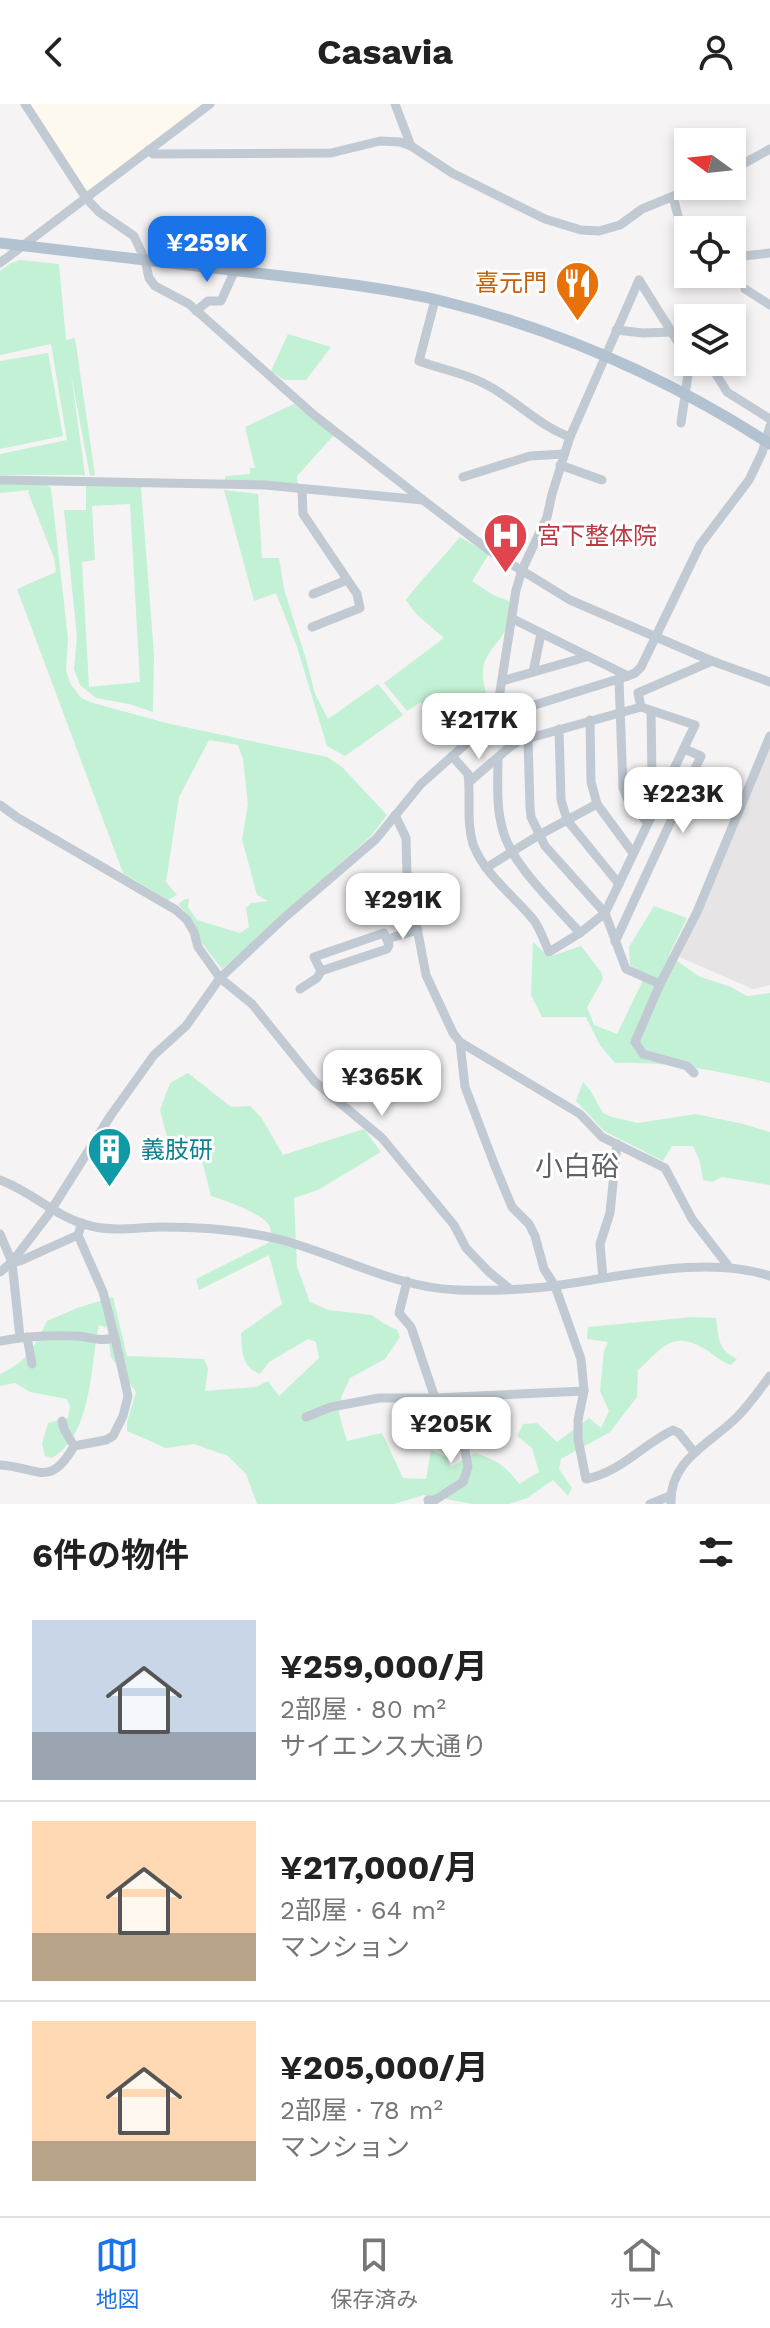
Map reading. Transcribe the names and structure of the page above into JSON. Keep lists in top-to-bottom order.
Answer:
{
  "districts": ["小白硲"],
  "places": {
    "restaurant": ["喜元門"],
    "hospital": ["宮下整体院"],
    "building": ["義肢研"]
  },
  "north": "left",
  "page": {
    "header": "Casavia",
    "price": [
      "¥259K",
      "¥217K",
      "¥223K",
      "¥291K",
      "¥365K",
      "¥205K"
    ],
    "heading": "6件の物件",
    "list": [
      {
        "name": "¥259,000/月",
        "note": "2部屋 · 80 m² · サイエンス大通り"
      },
      {
        "name": "¥217,000/月",
        "note": "2部屋 · 64 m² · マンション"
      },
      {
        "name": "¥205,000/月",
        "note": "2部屋 · 78 m² · マンション"
      }
    ],
    "tabs": ["地図", "保存済み", "ホーム"]
  }
}
